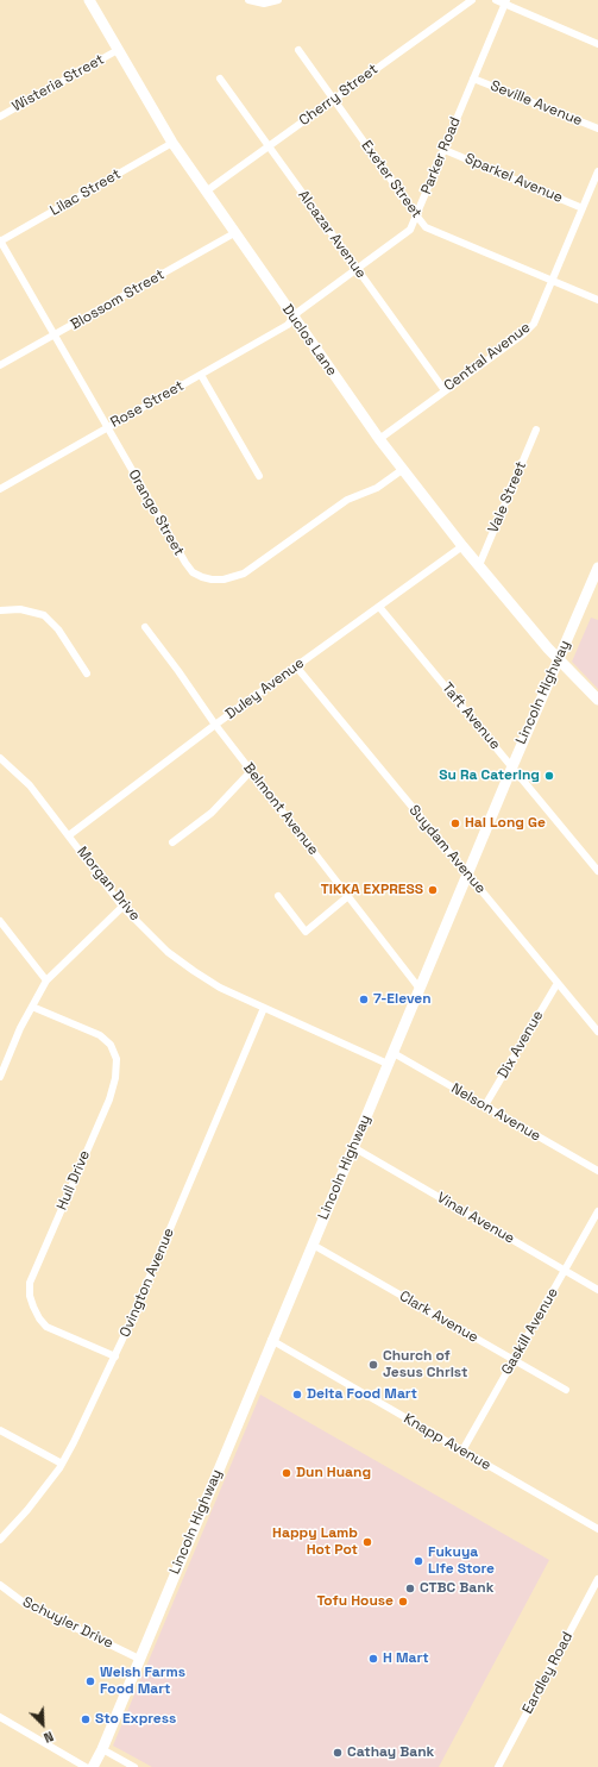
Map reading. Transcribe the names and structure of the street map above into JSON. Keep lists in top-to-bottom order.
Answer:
{
  "streets": {
    "main road": ["Duclos Lane", "Lincoln Highway"],
    "street": [
      "Wisteria Street",
      "Cherry Street",
      "Seville Avenue",
      "Parker Road",
      "Sparkel Avenue",
      "Exeter Street",
      "Lilac Street",
      "Alcazar Avenue",
      "Blossom Street",
      "Central Avenue",
      "Rose Street",
      "Vale Street",
      "Orange Street",
      "Duley Avenue",
      "Taft Avenue",
      "Belmont Avenue",
      "Suydam Avenue",
      "Morgan Drive",
      "Dix Avenue",
      "Nelson Avenue",
      "Hull Drive",
      "Vinal Avenue",
      "Ovington Avenue",
      "Clark Avenue",
      "Gaskill Avenue",
      "Knapp Avenue",
      "Schuyler Drive",
      "Eardley Road"
    ]
  },
  "crossings": [
    ["Wisteria Street", "Duclos Lane"],
    ["Cherry Street", "Exeter Street"],
    ["Cherry Street", "Alcazar Avenue"],
    ["Cherry Street", "Duclos Lane"],
    ["Seville Avenue", "Parker Road"],
    ["Parker Road", "Sparkel Avenue"],
    ["Parker Road", "Exeter Street"],
    ["Parker Road", "Alcazar Avenue"],
    ["Parker Road", "Duclos Lane"],
    ["Parker Road", "Rose Street"],
    ["Sparkel Avenue", "Central Avenue"],
    ["Exeter Street", "Central Avenue"],
    ["Lilac Street", "Duclos Lane"],
    ["Lilac Street", "Orange Street"],
    ["Alcazar Avenue", "Central Avenue"],
    ["Blossom Street", "Duclos Lane"],
    ["Blossom Street", "Orange Street"],
    ["Duclos Lane", "Central Avenue"],
    ["Duclos Lane", "Rose Street"],
    ["Duclos Lane", "Vale Street"],
    ["Duclos Lane", "Orange Street"],
    ["Duclos Lane", "Duley Avenue"],
    ["Duclos Lane", "Lincoln Highway"],
    ["Rose Street", "Orange Street"],
    ["Duley Avenue", "Taft Avenue"],
    ["Duley Avenue", "Belmont Avenue"],
    ["Duley Avenue", "Suydam Avenue"],
    ["Duley Avenue", "Morgan Drive"],
    ["Lincoln Highway", "Taft Avenue"],
    ["Lincoln Highway", "Belmont Avenue"],
    ["Lincoln Highway", "Suydam Avenue"],
    ["Lincoln Highway", "Morgan Drive"],
    ["Lincoln Highway", "Nelson Avenue"],
    ["Lincoln Highway", "Vinal Avenue"],
    ["Lincoln Highway", "Clark Avenue"],
    ["Lincoln Highway", "Knapp Avenue"],
    ["Lincoln Highway", "Schuyler Drive"],
    ["Suydam Avenue", "Dix Avenue"],
    ["Morgan Drive", "Ovington Avenue"],
    ["Dix Avenue", "Nelson Avenue"],
    ["Hull Drive", "Ovington Avenue"],
    ["Vinal Avenue", "Gaskill Avenue"],
    ["Clark Avenue", "Gaskill Avenue"],
    ["Gaskill Avenue", "Knapp Avenue"]
  ],
  "places": [
    "Su Ra Catering",
    "Hai Long Ge",
    "TIKKA EXPRESS",
    "7-Eleven",
    "Church of Jesus Christ",
    "Delta Food Mart",
    "Dun Huang",
    "Happy Lamb Hot Pot",
    "Fukuya Life Store",
    "CTBC Bank",
    "Tofu House",
    "H Mart",
    "Welsh Farms Food Mart",
    "Sto Express",
    "Cathay Bank"
  ],
  "north": "bottom right"
}
